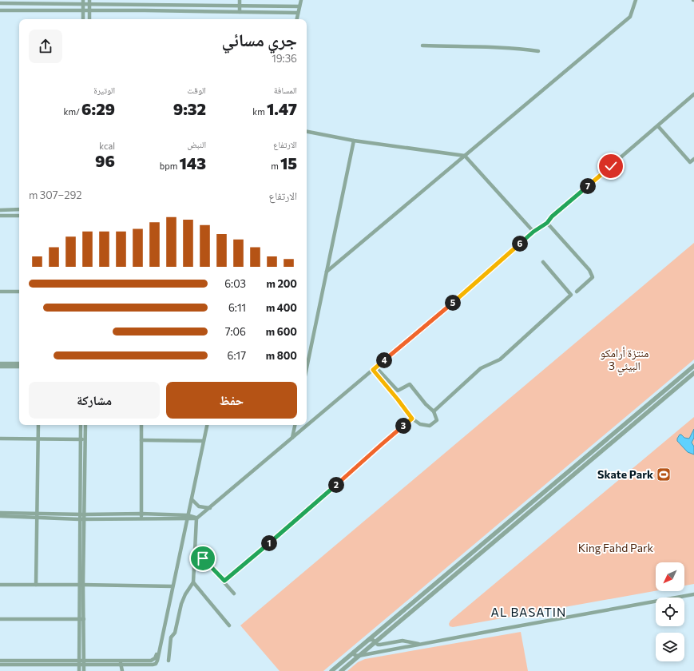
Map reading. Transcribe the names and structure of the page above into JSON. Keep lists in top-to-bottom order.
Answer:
{
  "districts": ["AL BASATIN"],
  "parks": ["منتزة أرامكو البيئي 3", "King Fahd Park"],
  "places": {
    "sports": ["Skate Park"]
  },
  "north": "bottom left",
  "page": {
    "heading": ["جري مسائي", "19:36"],
    "stats": [
      ["المسافة", "1.47 km"],
      ["الوقت", "9:32"],
      ["الوتيرة", "6:29 /km"],
      ["الارتفاع", "15 m"],
      ["النبض", "143 bpm"],
      ["kcal", "96"]
    ],
    "pins": [
      "7",
      "6",
      "5",
      "4",
      "3",
      "2",
      "1"
    ],
    "chart": ["الارتفاع", "292–307 m"],
    "list": [
      {
        "name": "200 m",
        "note": "6:03"
      },
      {
        "name": "400 m",
        "note": "6:11"
      },
      {
        "name": "600 m",
        "note": "7:06"
      },
      {
        "name": "800 m",
        "note": "6:17"
      }
    ],
    "buttons": ["حفظ", "مشاركة"]
  }
}
